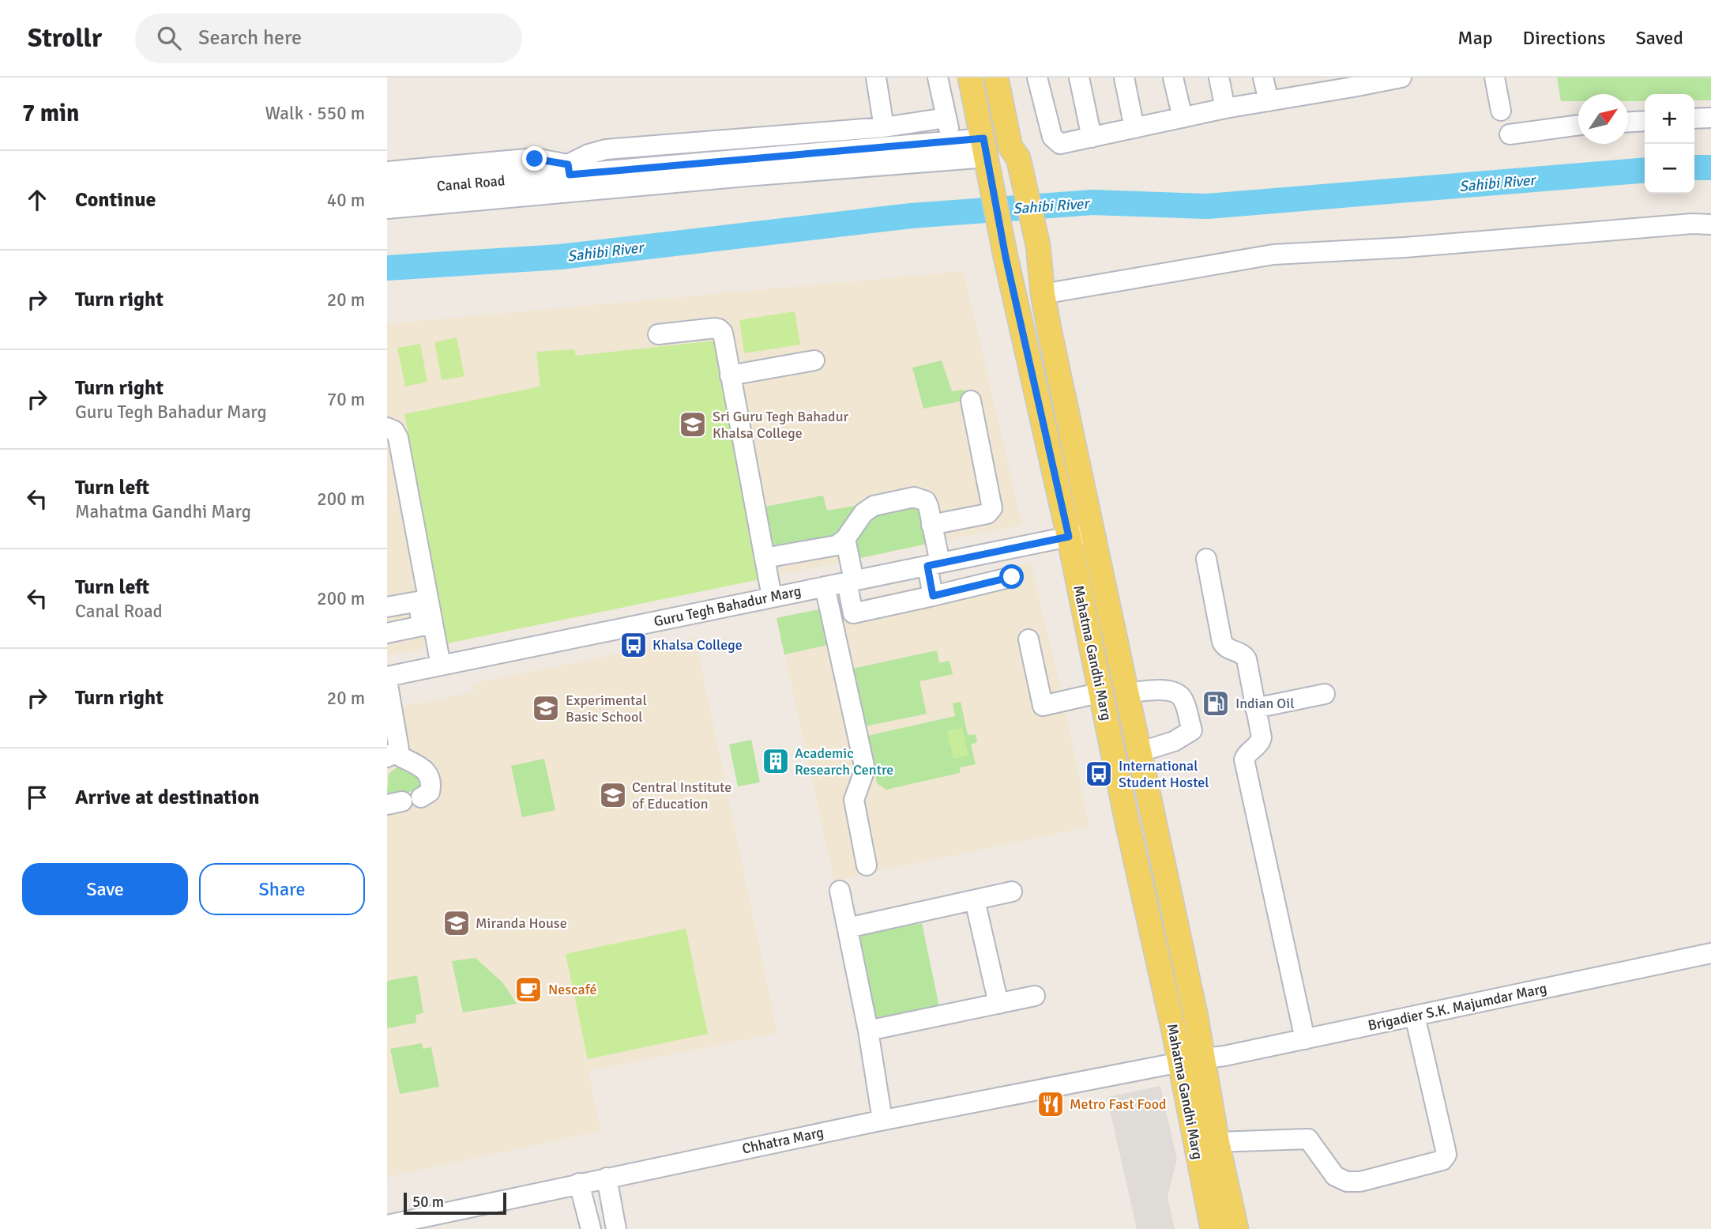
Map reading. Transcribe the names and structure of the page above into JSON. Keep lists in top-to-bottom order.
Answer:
{
  "streets": {
    "main road": ["Mahatma Gandhi Marg"],
    "street": [
      "Canal Road",
      "Guru Tegh Bahadur Marg",
      "Brigadier S.K. Majumdar Marg",
      "Chhatra Marg"
    ]
  },
  "crossings": [
    ["Guru Tegh Bahadur Marg", "Mahatma Gandhi Marg"],
    ["Mahatma Gandhi Marg", "Brigadier S.K. Majumdar Marg"],
    ["Mahatma Gandhi Marg", "Chhatra Marg"]
  ],
  "water": ["Sahibi River"],
  "places": {
    "school or university": [
      "Sri Guru Tegh Bahadur Khalsa College",
      "Experimental Basic School",
      "Central Institute of Education",
      "Miranda House"
    ],
    "bus stop": ["Khalsa College", "International Student Hostel"],
    "fuel station": ["Indian Oil"],
    "building": ["Academic Research Centre"],
    "cafe": ["Nescafé"],
    "restaurant": ["Metro Fast Food"]
  },
  "scale_bar": "50 m",
  "north": "top right",
  "page": {
    "header": "Strollr",
    "search": "Search here",
    "nav": ["Map", "Directions", "Saved"],
    "heading": ["7 min", "Walk · 550 m"],
    "map_buttons": ["+", "−"],
    "list": [
      ["Continue", "40 m"],
      ["Turn right", "20 m"],
      ["Turn right", "Guru Tegh Bahadur Marg", "70 m"],
      ["Turn left", "Mahatma Gandhi Marg", "200 m"],
      ["Turn left", "Canal Road", "200 m"],
      ["Turn right", "20 m"],
      "Arrive at destination"
    ],
    "buttons": ["Save", "Share"],
    "scale": "50 m"
  }
}
